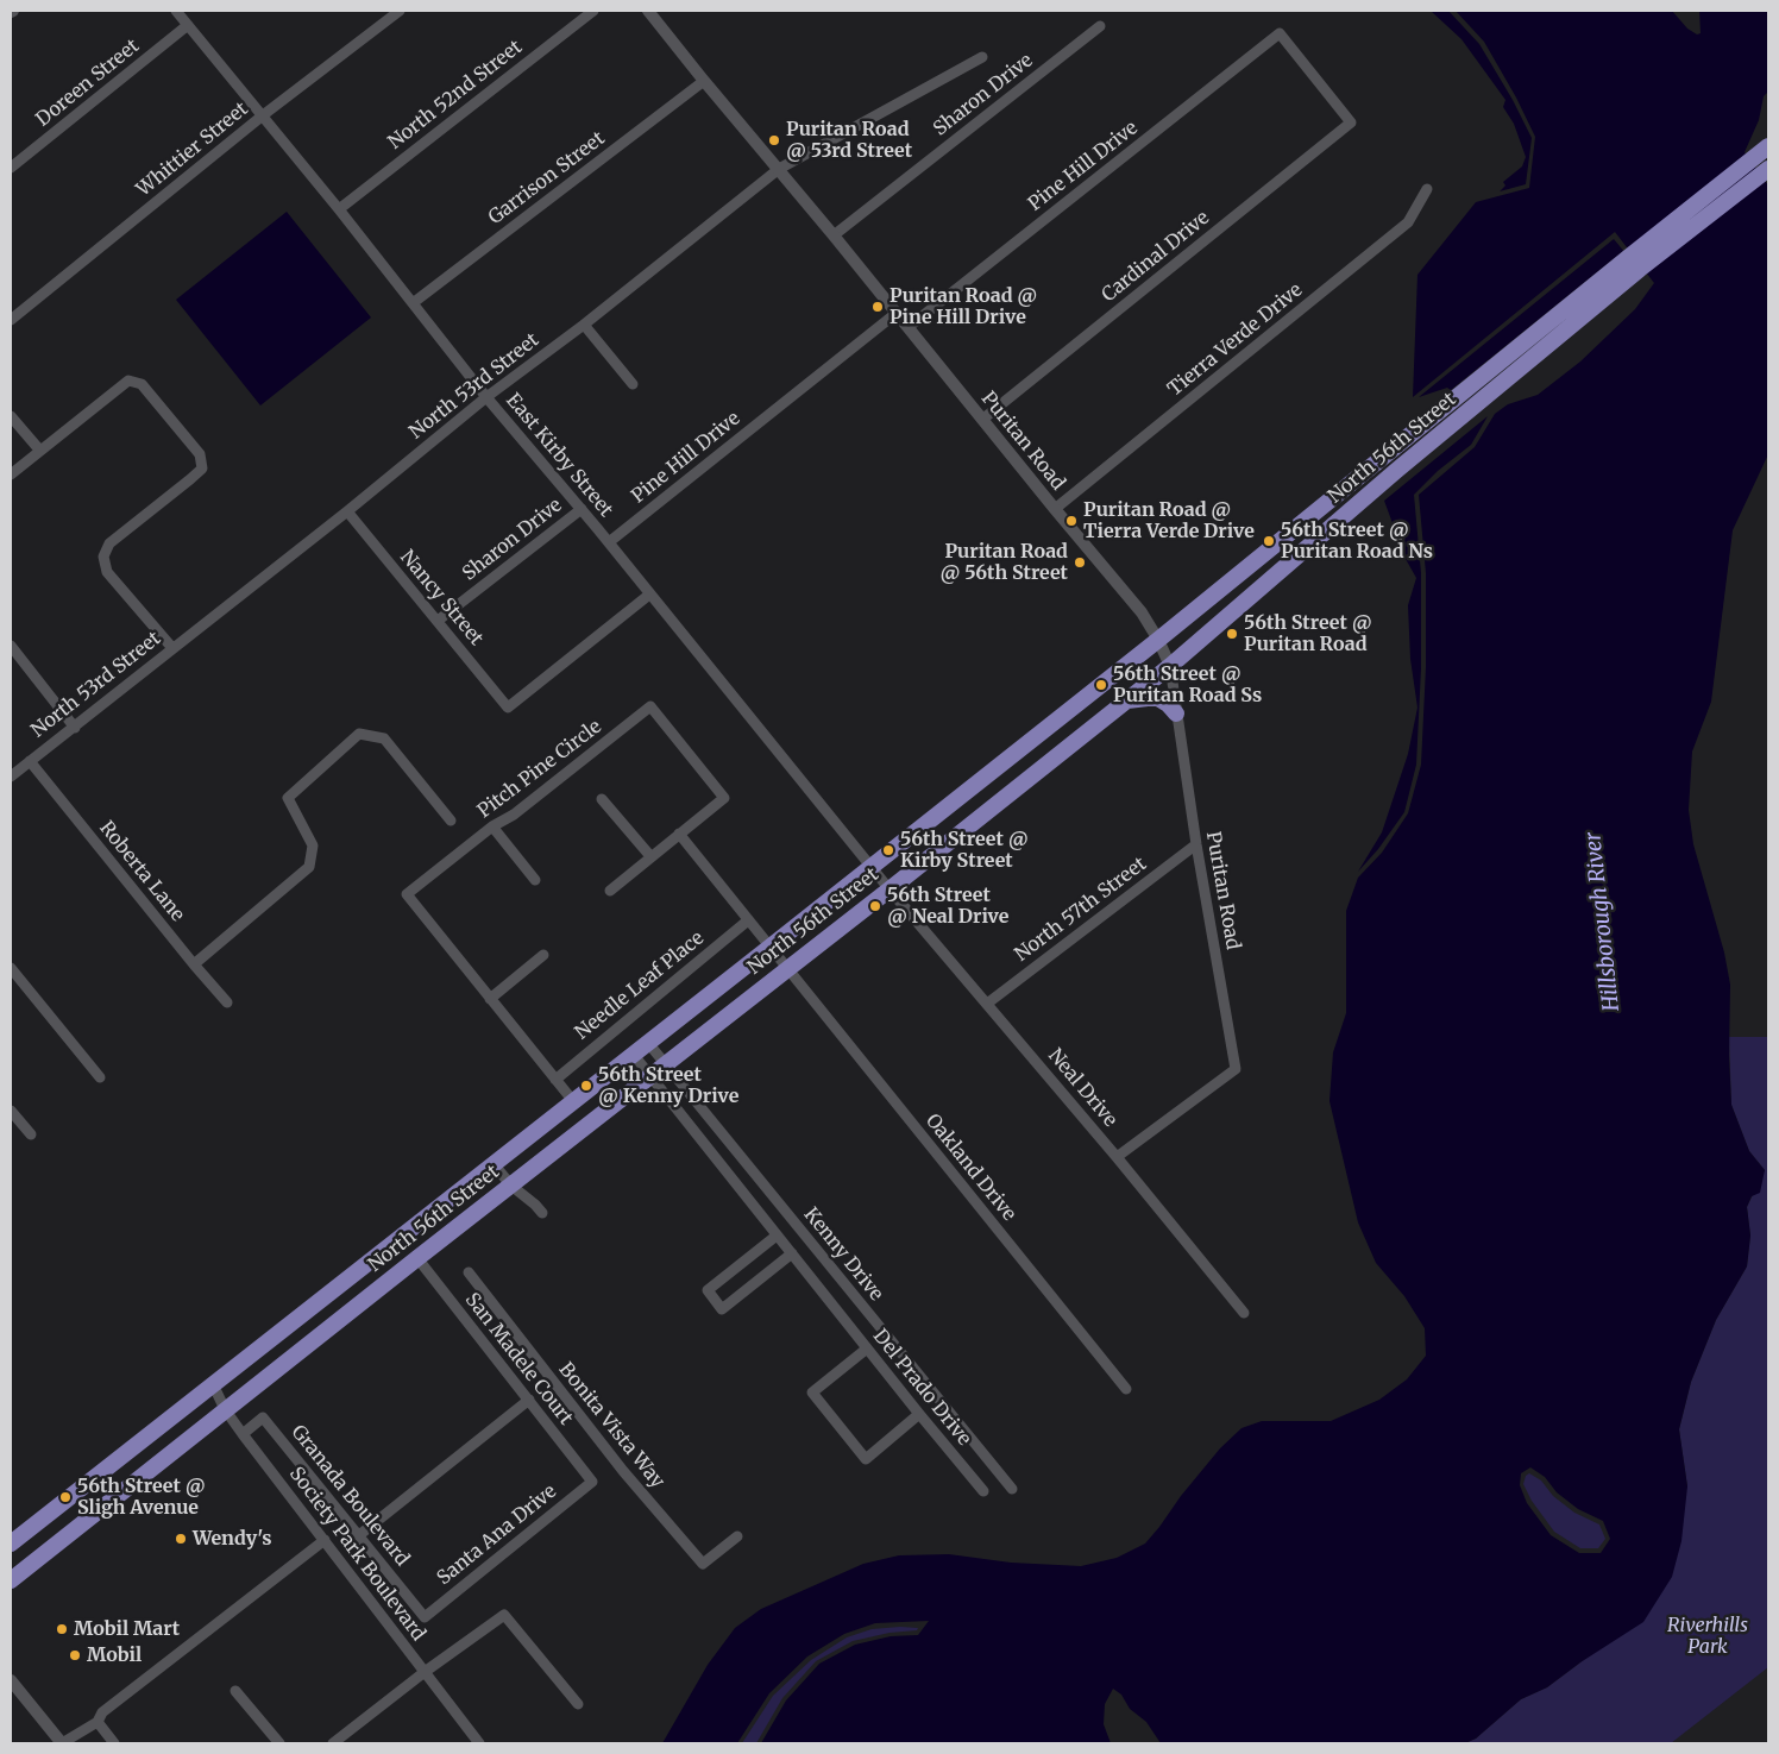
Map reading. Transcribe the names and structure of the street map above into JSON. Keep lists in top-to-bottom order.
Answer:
{
  "streets": {
    "main road": ["North 56th Street"],
    "street": [
      "Doreen Street",
      "North 52nd Street",
      "Sharon Drive",
      "Whittier Street",
      "Pine Hill Drive",
      "Garrison Street",
      "Cardinal Drive",
      "Tierra Verde Drive",
      "North 53rd Street",
      "Puritan Road",
      "East Kirby Street",
      "Nancy Street",
      "Pitch Pine Circle",
      "Roberta Lane",
      "North 57th Street",
      "Needle Leaf Place",
      "Neal Drive",
      "Oakland Drive",
      "Kenny Drive",
      "San Madele Court",
      "Del Prado Drive",
      "Bonita Vista Way",
      "Granada Boulevard",
      "Santa Ana Drive",
      "Society Park Boulevard"
    ]
  },
  "crossings": [
    ["Doreen Street", "East Kirby Street"],
    ["North 52nd Street", "East Kirby Street"],
    ["Sharon Drive", "Puritan Road"],
    ["Sharon Drive", "East Kirby Street"],
    ["Sharon Drive", "Nancy Street"],
    ["Whittier Street", "East Kirby Street"],
    ["Pine Hill Drive", "Cardinal Drive"],
    ["Pine Hill Drive", "Puritan Road"],
    ["Pine Hill Drive", "East Kirby Street"],
    ["Garrison Street", "Puritan Road"],
    ["Garrison Street", "East Kirby Street"],
    ["Cardinal Drive", "Puritan Road"],
    ["Tierra Verde Drive", "Puritan Road"],
    ["North 53rd Street", "Puritan Road"],
    ["North 53rd Street", "East Kirby Street"],
    ["North 53rd Street", "Nancy Street"],
    ["North 53rd Street", "Roberta Lane"],
    ["Puritan Road", "North 56th Street"],
    ["Puritan Road", "North 57th Street"],
    ["Puritan Road", "Neal Drive"],
    ["North 56th Street", "East Kirby Street"],
    ["North 56th Street", "Pitch Pine Circle"],
    ["North 56th Street", "Neal Drive"],
    ["North 56th Street", "Oakland Drive"],
    ["North 56th Street", "Kenny Drive"],
    ["North 56th Street", "San Madele Court"],
    ["North 56th Street", "Del Prado Drive"],
    ["North 56th Street", "Society Park Boulevard"],
    ["East Kirby Street", "Nancy Street"],
    ["East Kirby Street", "Neal Drive"],
    ["Pitch Pine Circle", "Needle Leaf Place"],
    ["North 57th Street", "Neal Drive"],
    ["San Madele Court", "Santa Ana Drive"],
    ["Granada Boulevard", "Santa Ana Drive"],
    ["Granada Boulevard", "Society Park Boulevard"]
  ],
  "water": ["Hillsborough River"],
  "parks": ["Riverhills Park"],
  "places": [
    "Puritan Road @ 53rd Street",
    "Puritan Road @ Pine Hill Drive",
    "Puritan Road @ Tierra Verde Drive",
    "56th Street @ Puritan Road Ns",
    "Puritan Road @ 56th Street",
    "56th Street @ Puritan Road",
    "56th Street @ Puritan Road Ss",
    "56th Street @ Kirby Street",
    "56th Street @ Neal Drive",
    "56th Street @ Kenny Drive",
    "56th Street @ Sligh Avenue",
    "Wendy's",
    "Mobil Mart",
    "Mobil"
  ]
}
